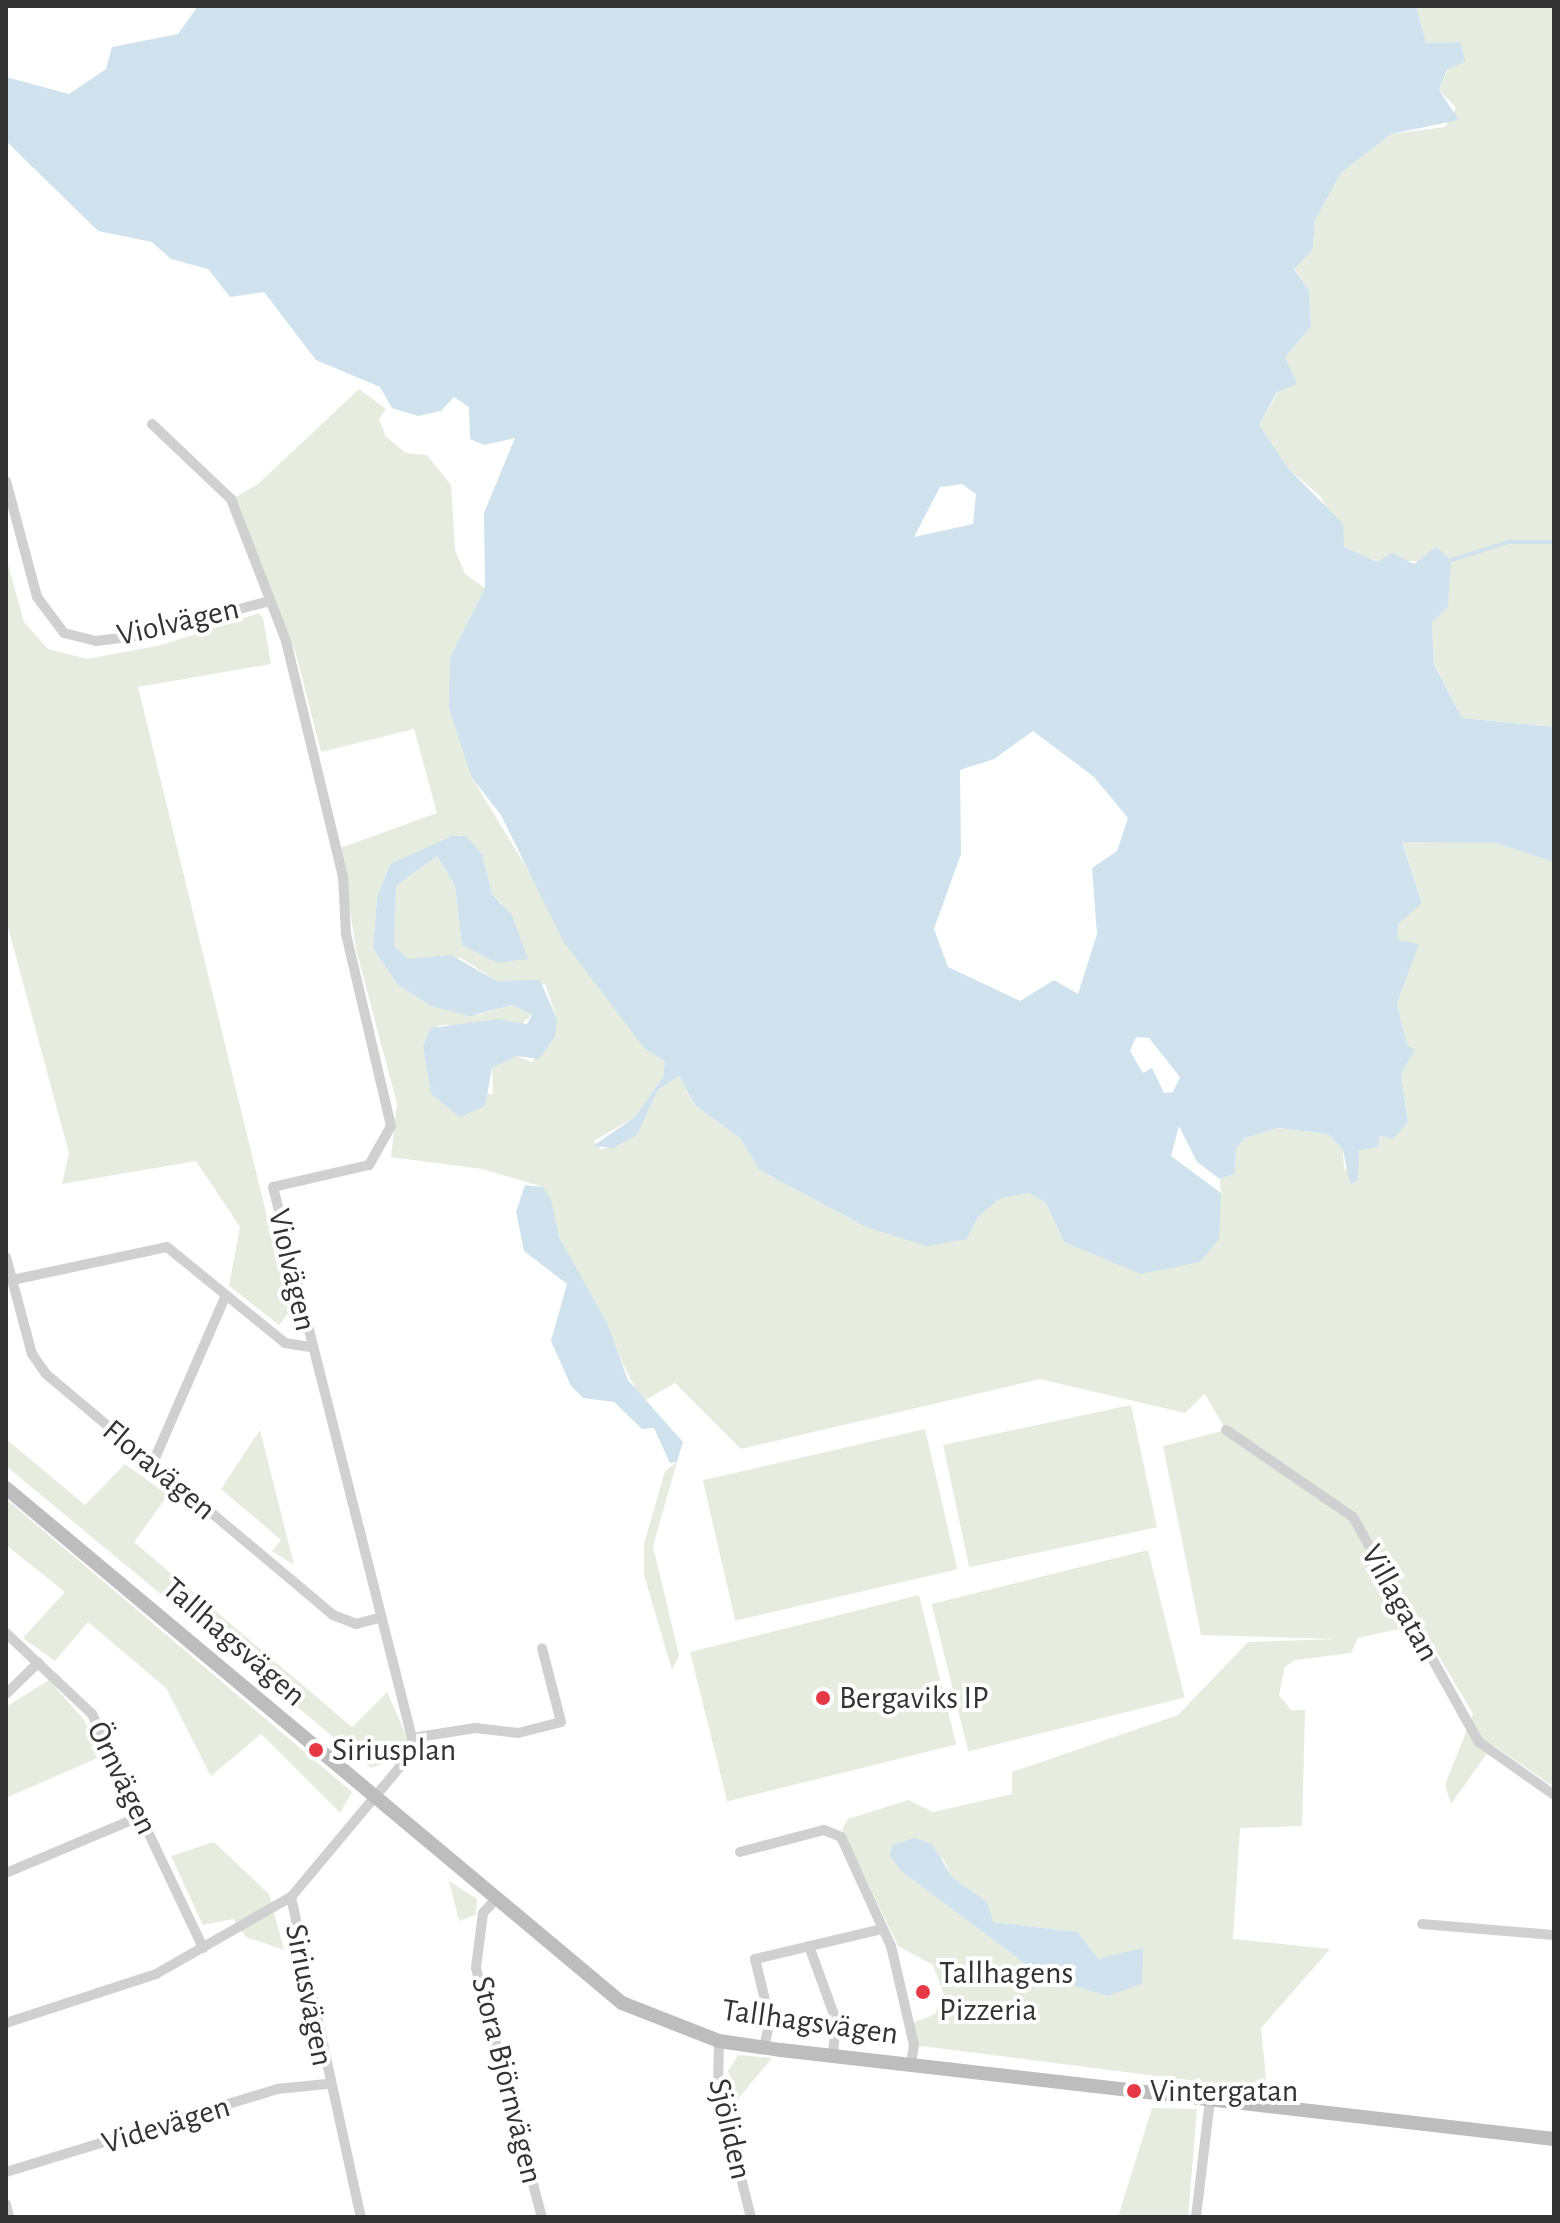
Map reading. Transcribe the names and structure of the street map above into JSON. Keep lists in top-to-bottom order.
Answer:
{
  "streets": {
    "main road": ["Tallhagsvägen"],
    "street": [
      "Violvägen",
      "Floravägen",
      "Villagatan",
      "Örnvägen",
      "Siriusvägen",
      "Stora Björnvägen",
      "Videvägen",
      "Sjöliden"
    ]
  },
  "crossings": [
    ["Violvägen", "Floravägen"],
    ["Tallhagsvägen", "Siriusvägen"],
    ["Tallhagsvägen", "Stora Björnvägen"],
    ["Tallhagsvägen", "Sjöliden"],
    ["Siriusvägen", "Videvägen"]
  ],
  "places": [
    "Bergaviks IP",
    "Siriusplan",
    "Tallhagens Pizzeria",
    "Vintergatan"
  ]
}
